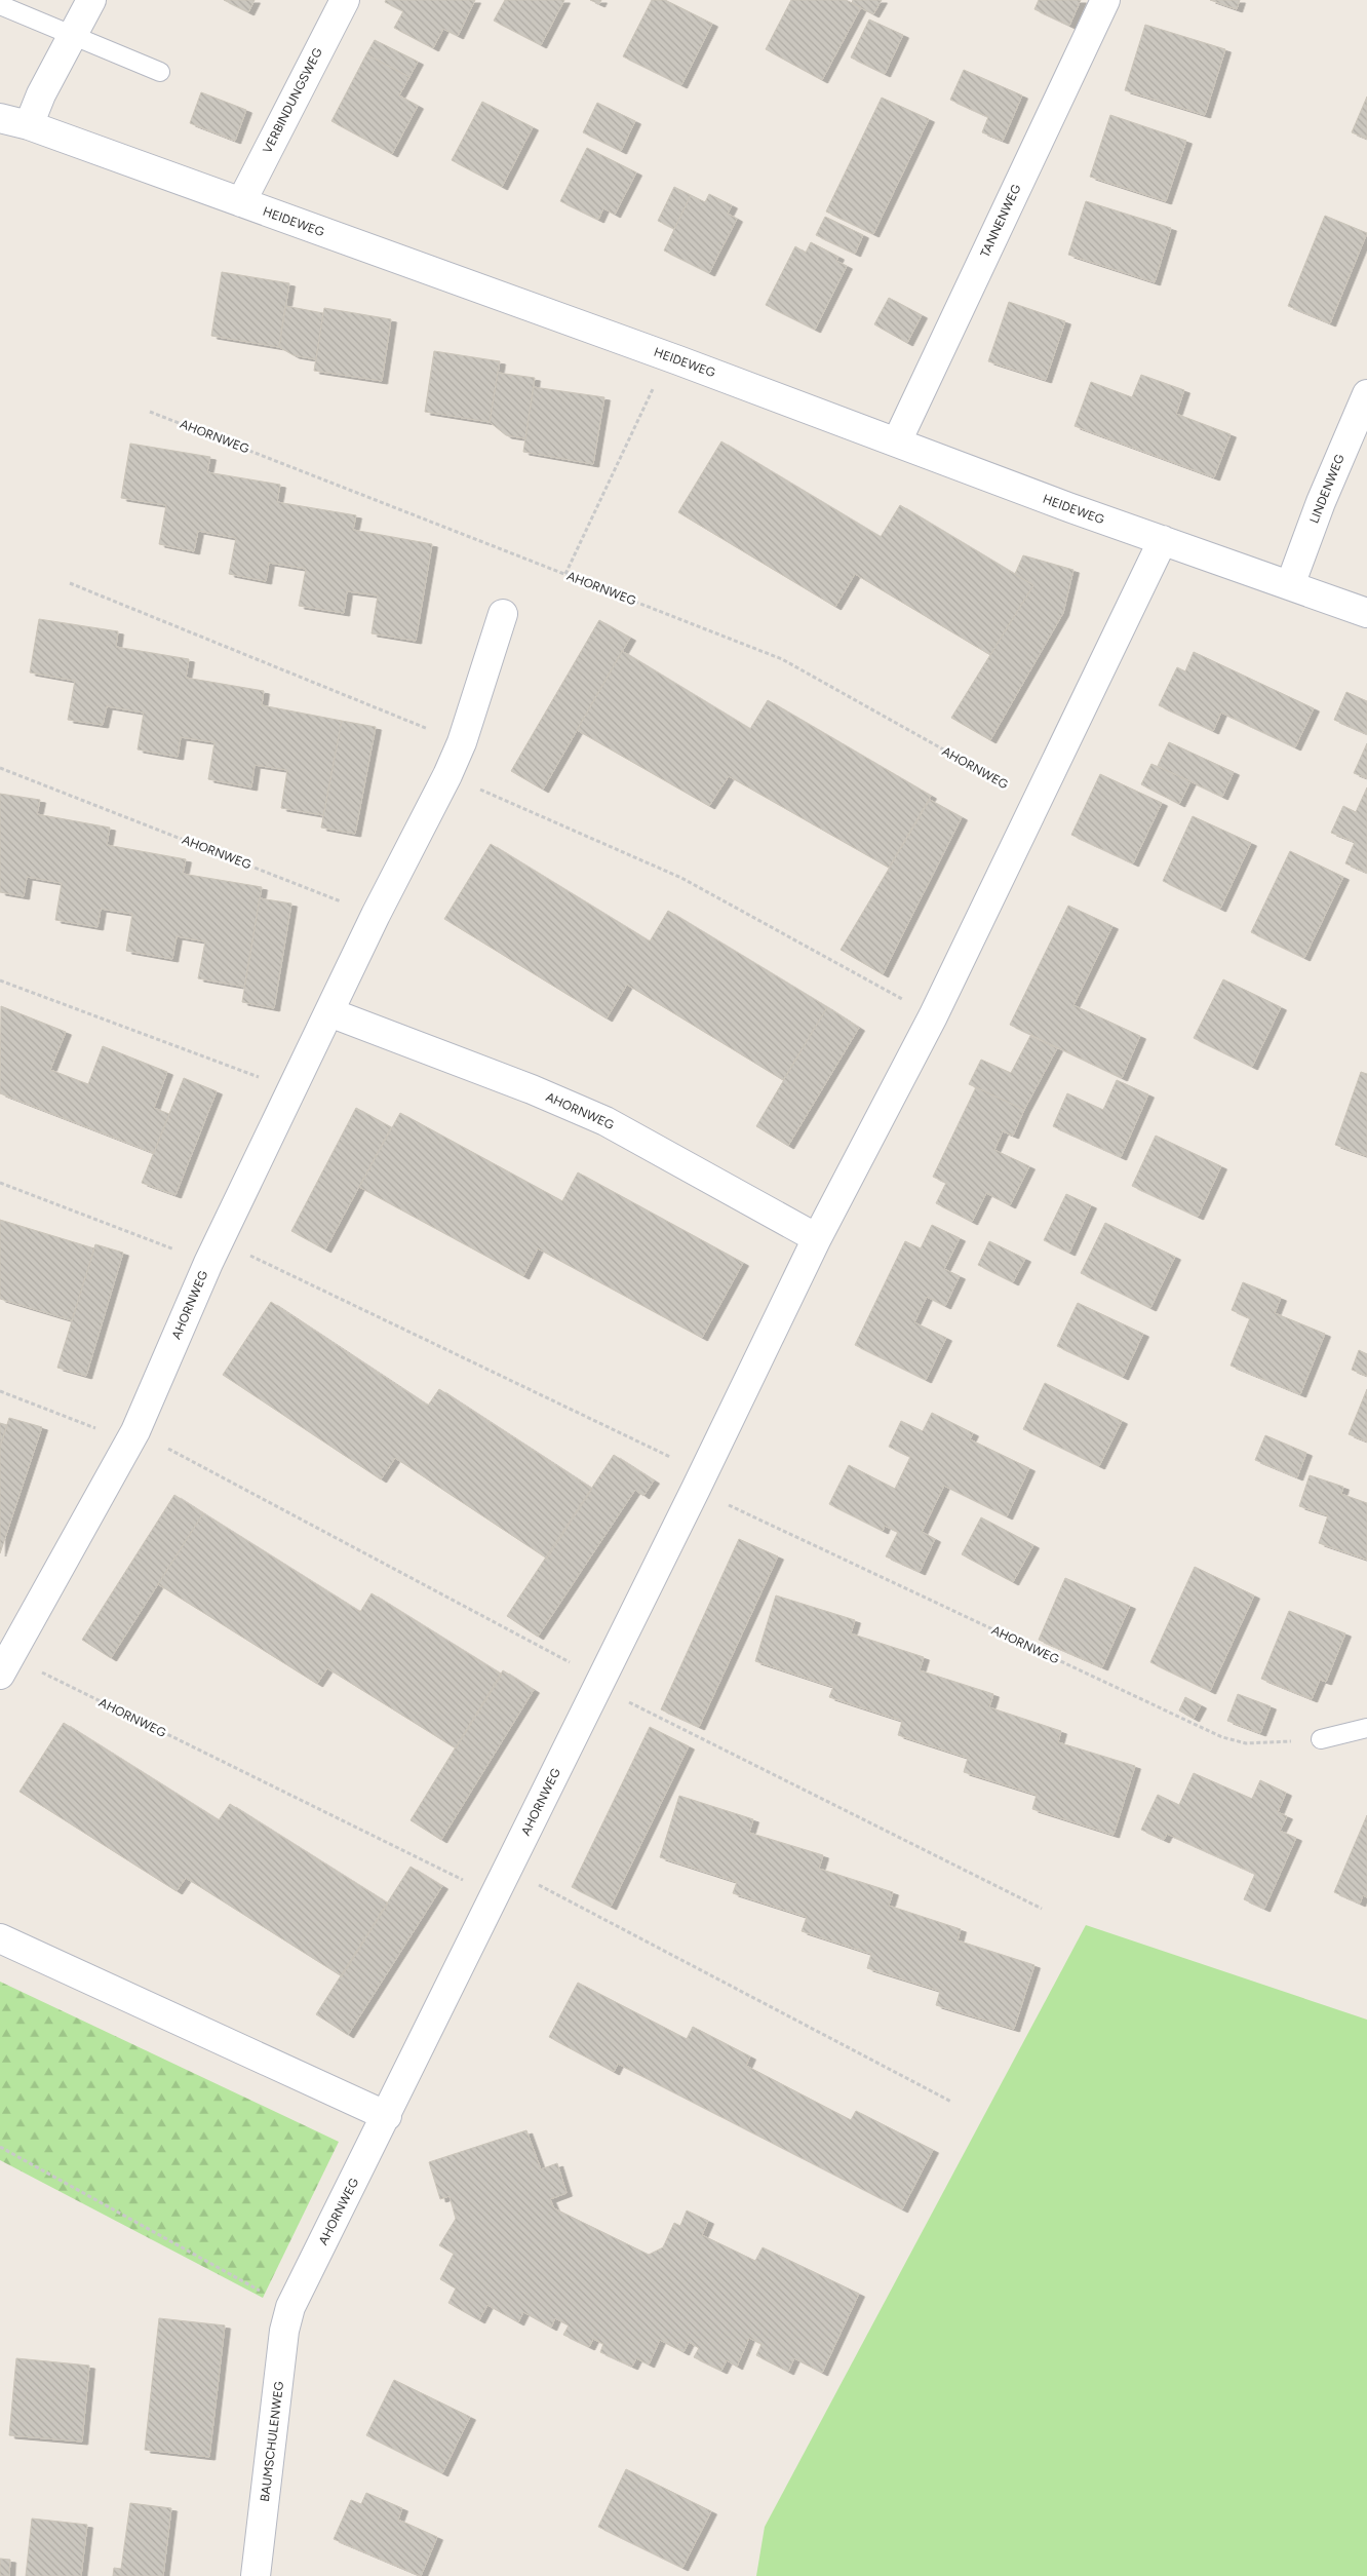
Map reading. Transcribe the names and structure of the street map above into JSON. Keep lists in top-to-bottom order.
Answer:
{
  "streets": {
    "street": [
      "VERBINDUNGSWEG",
      "TANNENWEG",
      "HEIDEWEG",
      "AHORNWEG",
      "LINDENWEG",
      "BAUMSCHULENWEG"
    ]
  },
  "crossings": [
    ["VERBINDUNGSWEG", "HEIDEWEG"],
    ["TANNENWEG", "HEIDEWEG"],
    ["HEIDEWEG", "AHORNWEG"],
    ["HEIDEWEG", "LINDENWEG"],
    ["AHORNWEG", "BAUMSCHULENWEG"]
  ]
}
